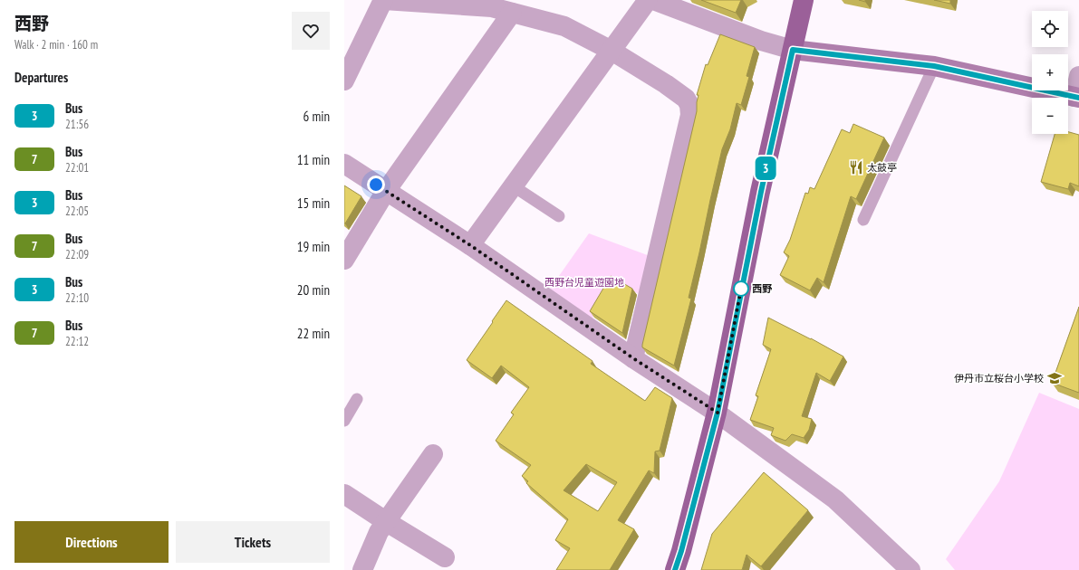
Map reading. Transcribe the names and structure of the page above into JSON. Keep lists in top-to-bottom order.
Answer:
{
  "parks": ["西野台児童遊園地"],
  "places": {
    "restaurant": ["太鼓亭"],
    "other": ["西野"],
    "school or university": ["伊丹市立桜台小学校"]
  },
  "lines": ["bus line 3"],
  "page": {
    "heading": [
      ["西野", "Walk · 2 min · 160 m"],
      "Departures"
    ],
    "on_map": "3",
    "map_buttons": ["+", "−"],
    "list": [
      {
        "mark": "3",
        "name": "Bus",
        "note": "21:56",
        "value": "6 min"
      },
      {
        "mark": "7",
        "name": "Bus",
        "note": "22:01",
        "value": "11 min"
      },
      {
        "mark": "3",
        "name": "Bus",
        "note": "22:05",
        "value": "15 min"
      },
      {
        "mark": "7",
        "name": "Bus",
        "note": "22:09",
        "value": "19 min"
      },
      {
        "mark": "3",
        "name": "Bus",
        "note": "22:10",
        "value": "20 min"
      },
      {
        "mark": "7",
        "name": "Bus",
        "note": "22:12",
        "value": "22 min"
      }
    ],
    "buttons": ["Directions", "Tickets"]
  }
}
